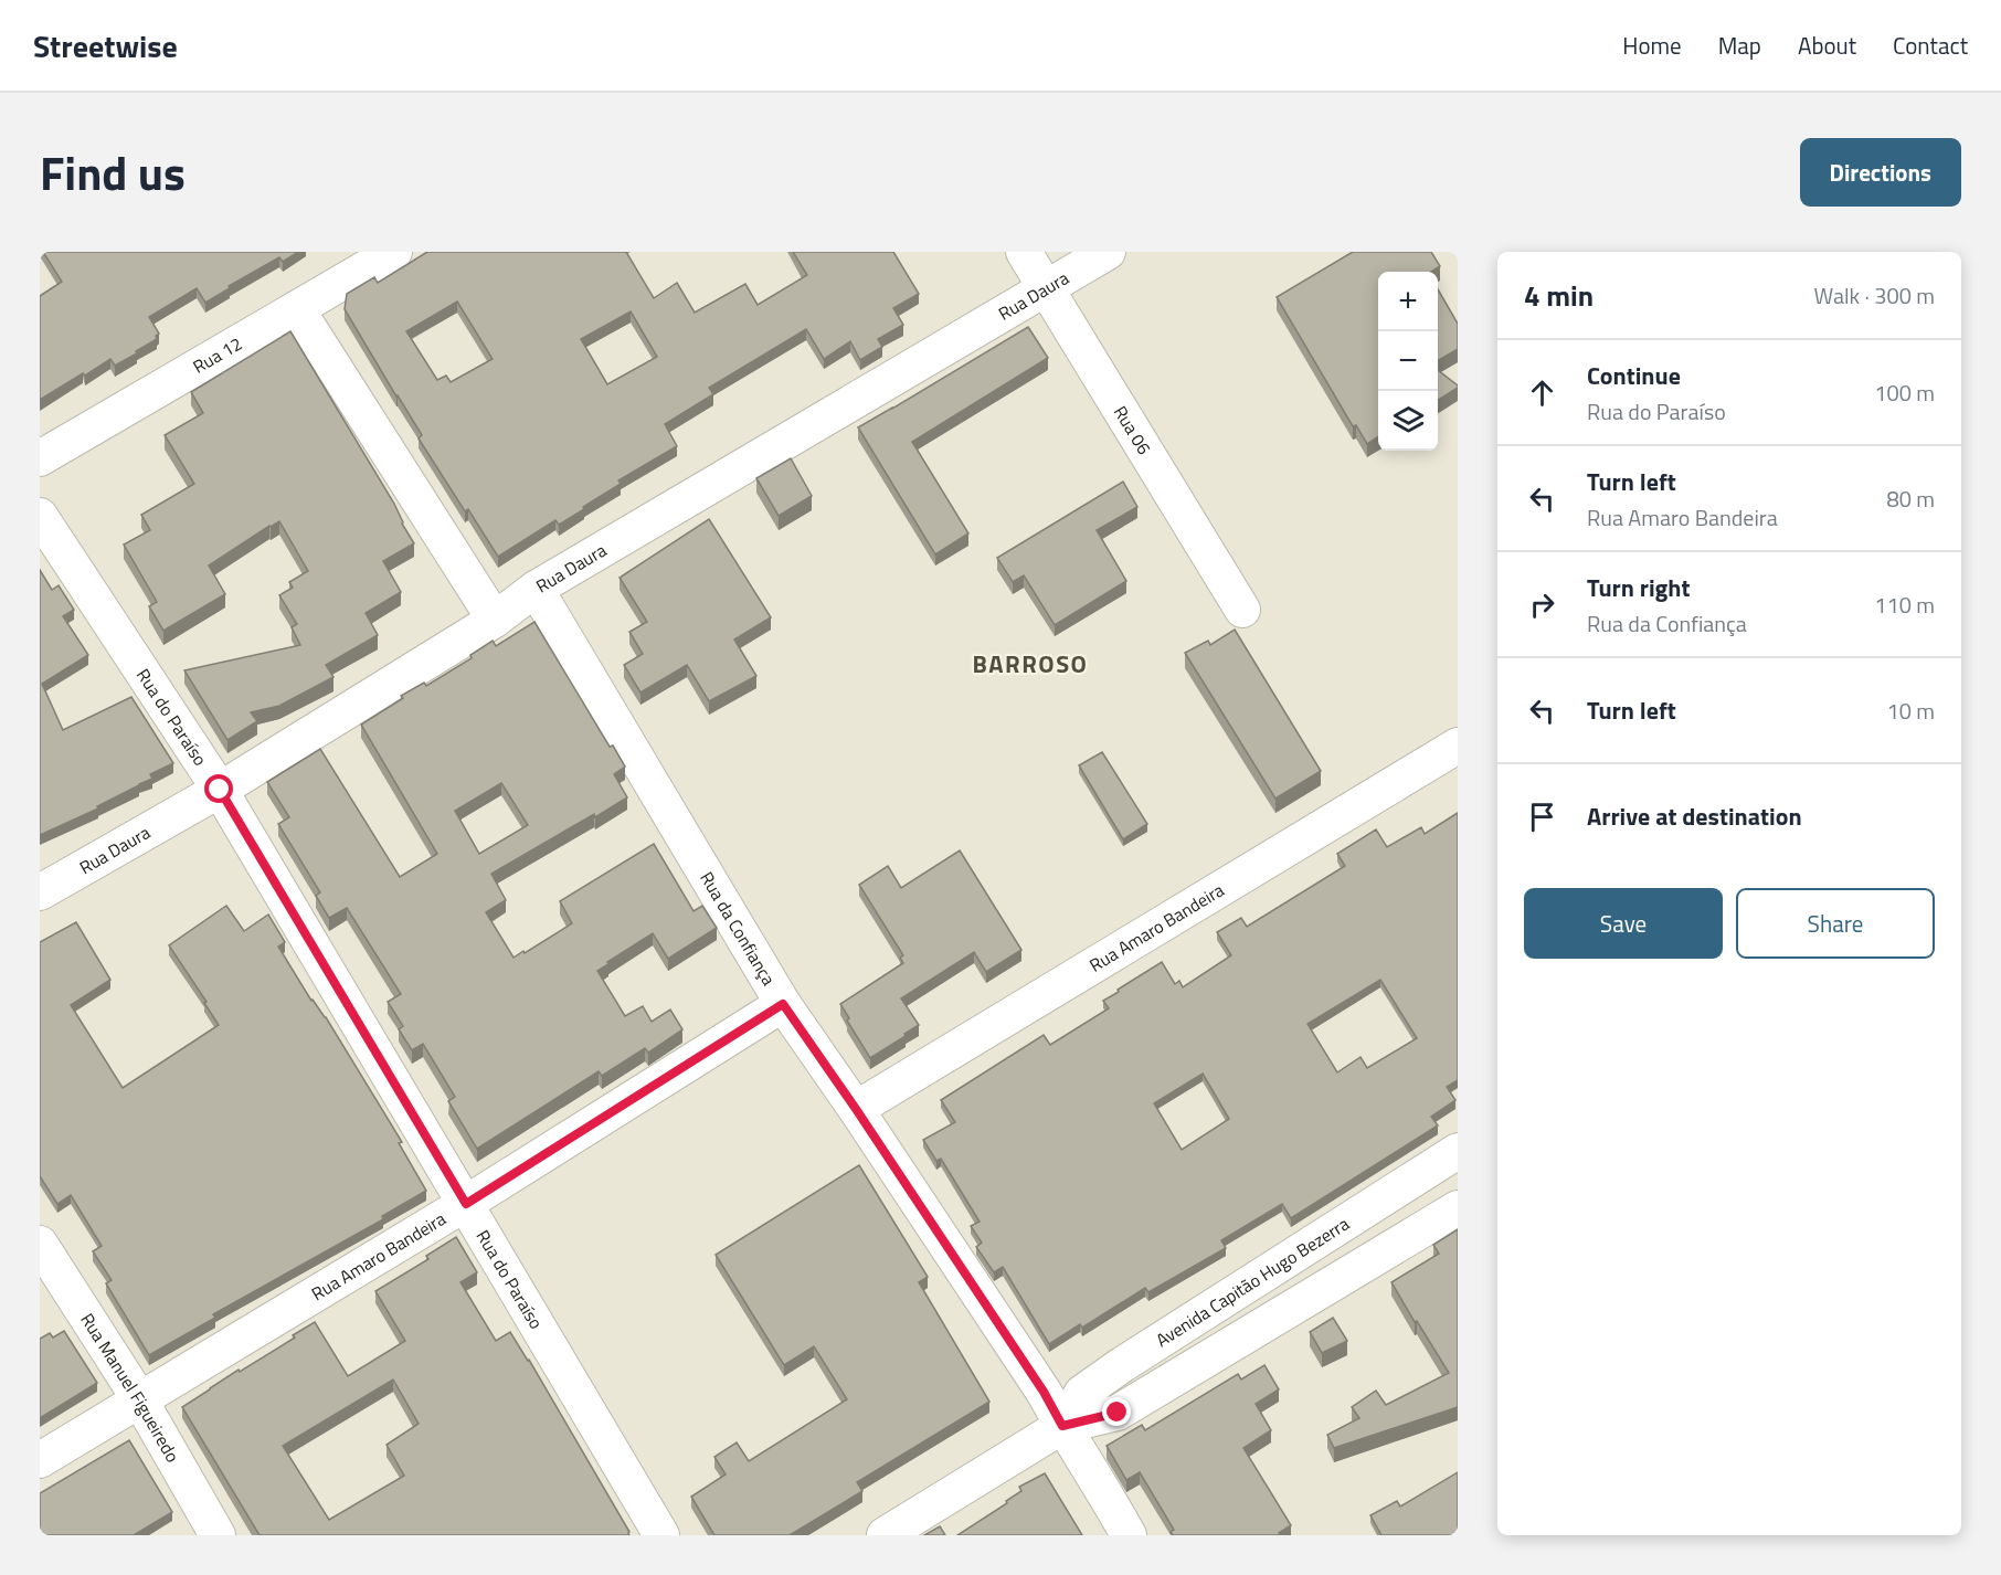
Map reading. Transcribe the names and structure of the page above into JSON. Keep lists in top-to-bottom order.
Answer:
{
  "streets": {
    "street": [
      "Rua Daura",
      "Rua 12",
      "Rua 06",
      "Rua do Paraíso",
      "Rua Amaro Bandeira",
      "Rua da Confiança",
      "Avenida Capitão Hugo Bezerra",
      "Rua Manuel Figueiredo"
    ]
  },
  "crossings": [
    ["Rua Daura", "Rua 06"],
    ["Rua Daura", "Rua do Paraíso"],
    ["Rua Daura", "Rua da Confiança"],
    ["Rua do Paraíso", "Rua Amaro Bandeira"],
    ["Rua Amaro Bandeira", "Rua da Confiança"],
    ["Rua Amaro Bandeira", "Rua Manuel Figueiredo"],
    ["Rua da Confiança", "Avenida Capitão Hugo Bezerra"]
  ],
  "districts": ["BARROSO"],
  "page": {
    "header": "Streetwise",
    "nav": [
      "Home",
      "Map",
      "About",
      "Contact"
    ],
    "title": "Find us",
    "buttons": [
      "Directions",
      ["Save", "Share"]
    ],
    "heading": ["4 min", "Walk · 300 m"],
    "map_buttons": ["+", "−"],
    "list": [
      ["Continue", "Rua do Paraíso", "100 m"],
      ["Turn left", "Rua Amaro Bandeira", "80 m"],
      ["Turn right", "Rua da Confiança", "110 m"],
      ["Turn left", "10 m"],
      "Arrive at destination"
    ]
  }
}
